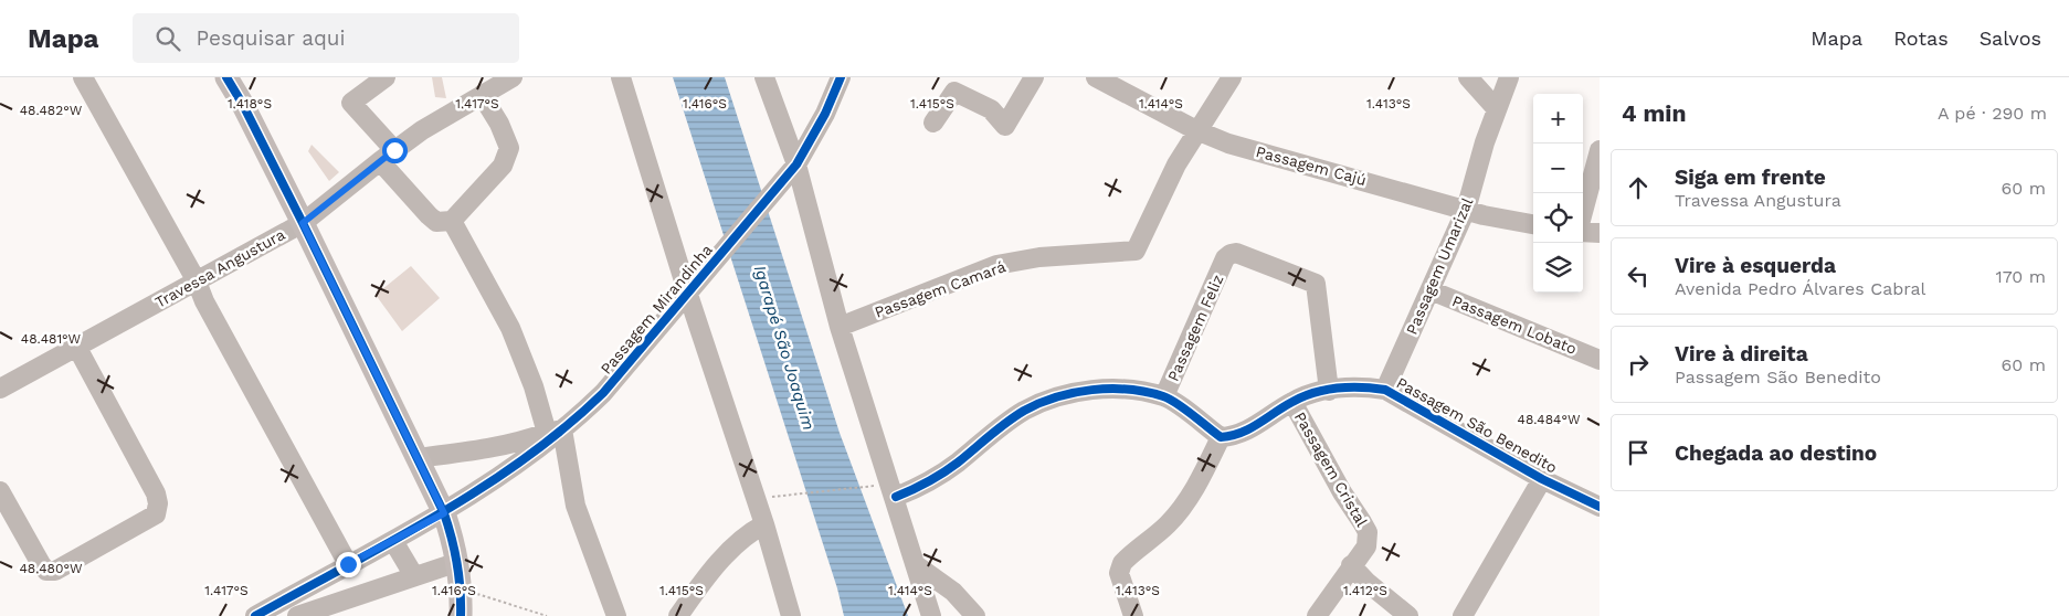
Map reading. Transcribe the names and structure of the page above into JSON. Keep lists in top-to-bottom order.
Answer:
{
  "streets": {
    "street": [
      "Passagem Cajú",
      "Passagem Umarizal",
      "Travessa Angustura",
      "Passagem Camará",
      "Passagem Mirandinha",
      "Passagem Lobato",
      "Passagem Feliz",
      "Passagem São Benedito",
      "Passagem Cristal"
    ]
  },
  "crossings": [
    ["Passagem Cajú", "Passagem Umarizal"],
    ["Passagem Cajú", "Passagem Camará"],
    ["Passagem Umarizal", "Passagem Lobato"],
    ["Passagem Umarizal", "Passagem São Benedito"],
    ["Passagem Feliz", "Passagem São Benedito"],
    ["Passagem São Benedito", "Passagem Cristal"]
  ],
  "water": ["Igarapé São Joaquim"],
  "page": {
    "header": "Mapa",
    "search": "Pesquisar aqui",
    "nav": ["Mapa", "Rotas", "Salvos"],
    "heading": ["4 min", "A pé · 290 m"],
    "map_buttons": ["+", "−"],
    "list": [
      ["Siga em frente", "Travessa Angustura", "60 m"],
      ["Vire à esquerda", "Avenida Pedro Álvares Cabral", "170 m"],
      ["Vire à direita", "Passagem São Benedito", "60 m"],
      "Chegada ao destino"
    ]
  },
  "coordinates": [
    "1.418°S",
    "1.417°S",
    "1.416°S",
    "1.415°S",
    "1.414°S",
    "1.413°S",
    "48.482°W",
    "48.481°W",
    "48.484°W",
    "48.480°W",
    "1.412°S"
  ]
}
